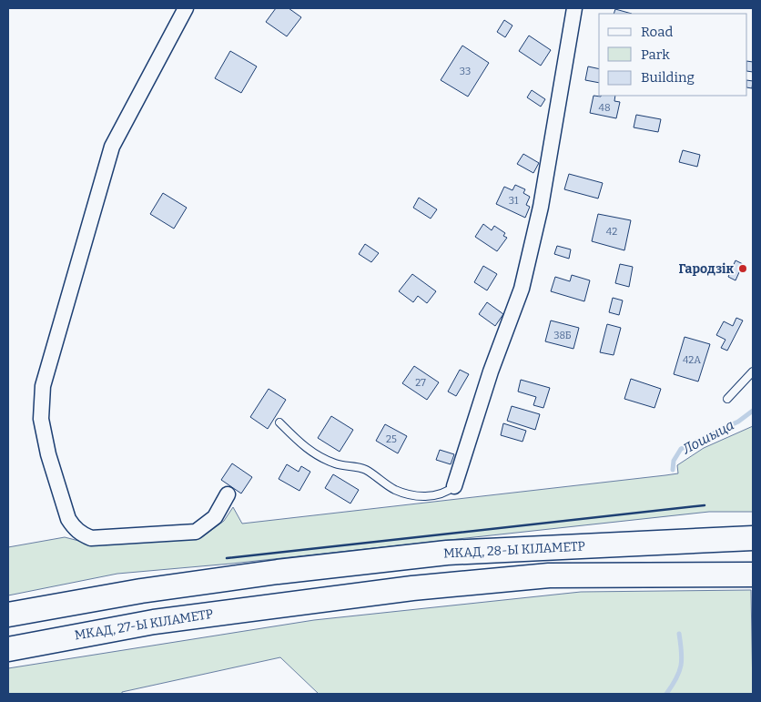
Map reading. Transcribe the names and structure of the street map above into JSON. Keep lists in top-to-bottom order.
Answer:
{
  "streets": {
    "highway": ["МКАД, 28-Ы КІЛАМЕТР", "МКАД, 27-Ы КІЛАМЕТР"]
  },
  "water": ["Лошыца"],
  "places": ["Гародзік"],
  "house_numbers": [
    "33",
    "48",
    "31",
    "42",
    "38Б",
    "42А",
    "27",
    "25"
  ],
  "legend": ["Road", "Park", "Building"]
}
